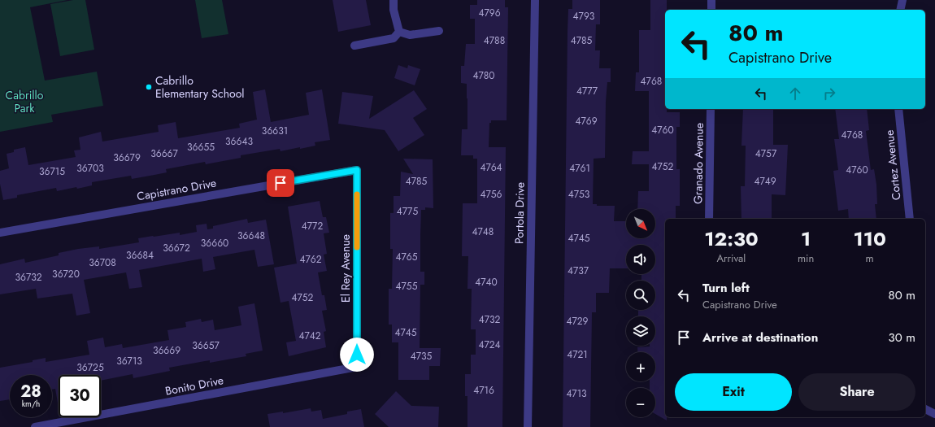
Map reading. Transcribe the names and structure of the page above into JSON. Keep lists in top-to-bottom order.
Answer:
{
  "streets": {
    "street": [
      "Granado Avenue",
      "Cortez Avenue",
      "Capistrano Drive",
      "Portola Drive",
      "El Rey Avenue",
      "Bonito Drive"
    ]
  },
  "crossings": [
    ["Capistrano Drive", "El Rey Avenue"],
    ["El Rey Avenue", "Bonito Drive"]
  ],
  "parks": ["Cabrillo Park"],
  "places": ["Cabrillo Elementary School"],
  "house_numbers": [
    "4796",
    "4793",
    "4788",
    "4785",
    "4780",
    "4768",
    "4777",
    "4769",
    "4760",
    "36631",
    "4768",
    "36643",
    "36655",
    "36667",
    "4757",
    "36679",
    "4752",
    "4764",
    "36703",
    "4761",
    "4760",
    "36715",
    "4785",
    "4749",
    "4756",
    "4753",
    "4775",
    "4772",
    "4748",
    "36648",
    "4745",
    "36660",
    "36672",
    "36684",
    "4765",
    "4762",
    "36708",
    "4737",
    "36720",
    "36732",
    "4740",
    "4755",
    "4752",
    "4732",
    "4729",
    "4745",
    "4742",
    "4724",
    "36657",
    "36669",
    "4721",
    "4735",
    "36713",
    "36725",
    "4716",
    "4713"
  ],
  "north": "bottom right",
  "page": {
    "turn": ["80 m", "Capistrano Drive"],
    "map_buttons": ["+", "−"],
    "eta": [
      "12:30",
      "Arrival",
      "1",
      "min",
      "110",
      "m"
    ],
    "list": [
      {
        "name": "Turn left",
        "note": "Capistrano Drive",
        "value": "80 m"
      },
      {
        "name": "Arrive at destination",
        "value": "30 m"
      }
    ],
    "buttons": ["Exit", "Share"],
    "speed": "28 km/h",
    "limit": "30"
  }
}
